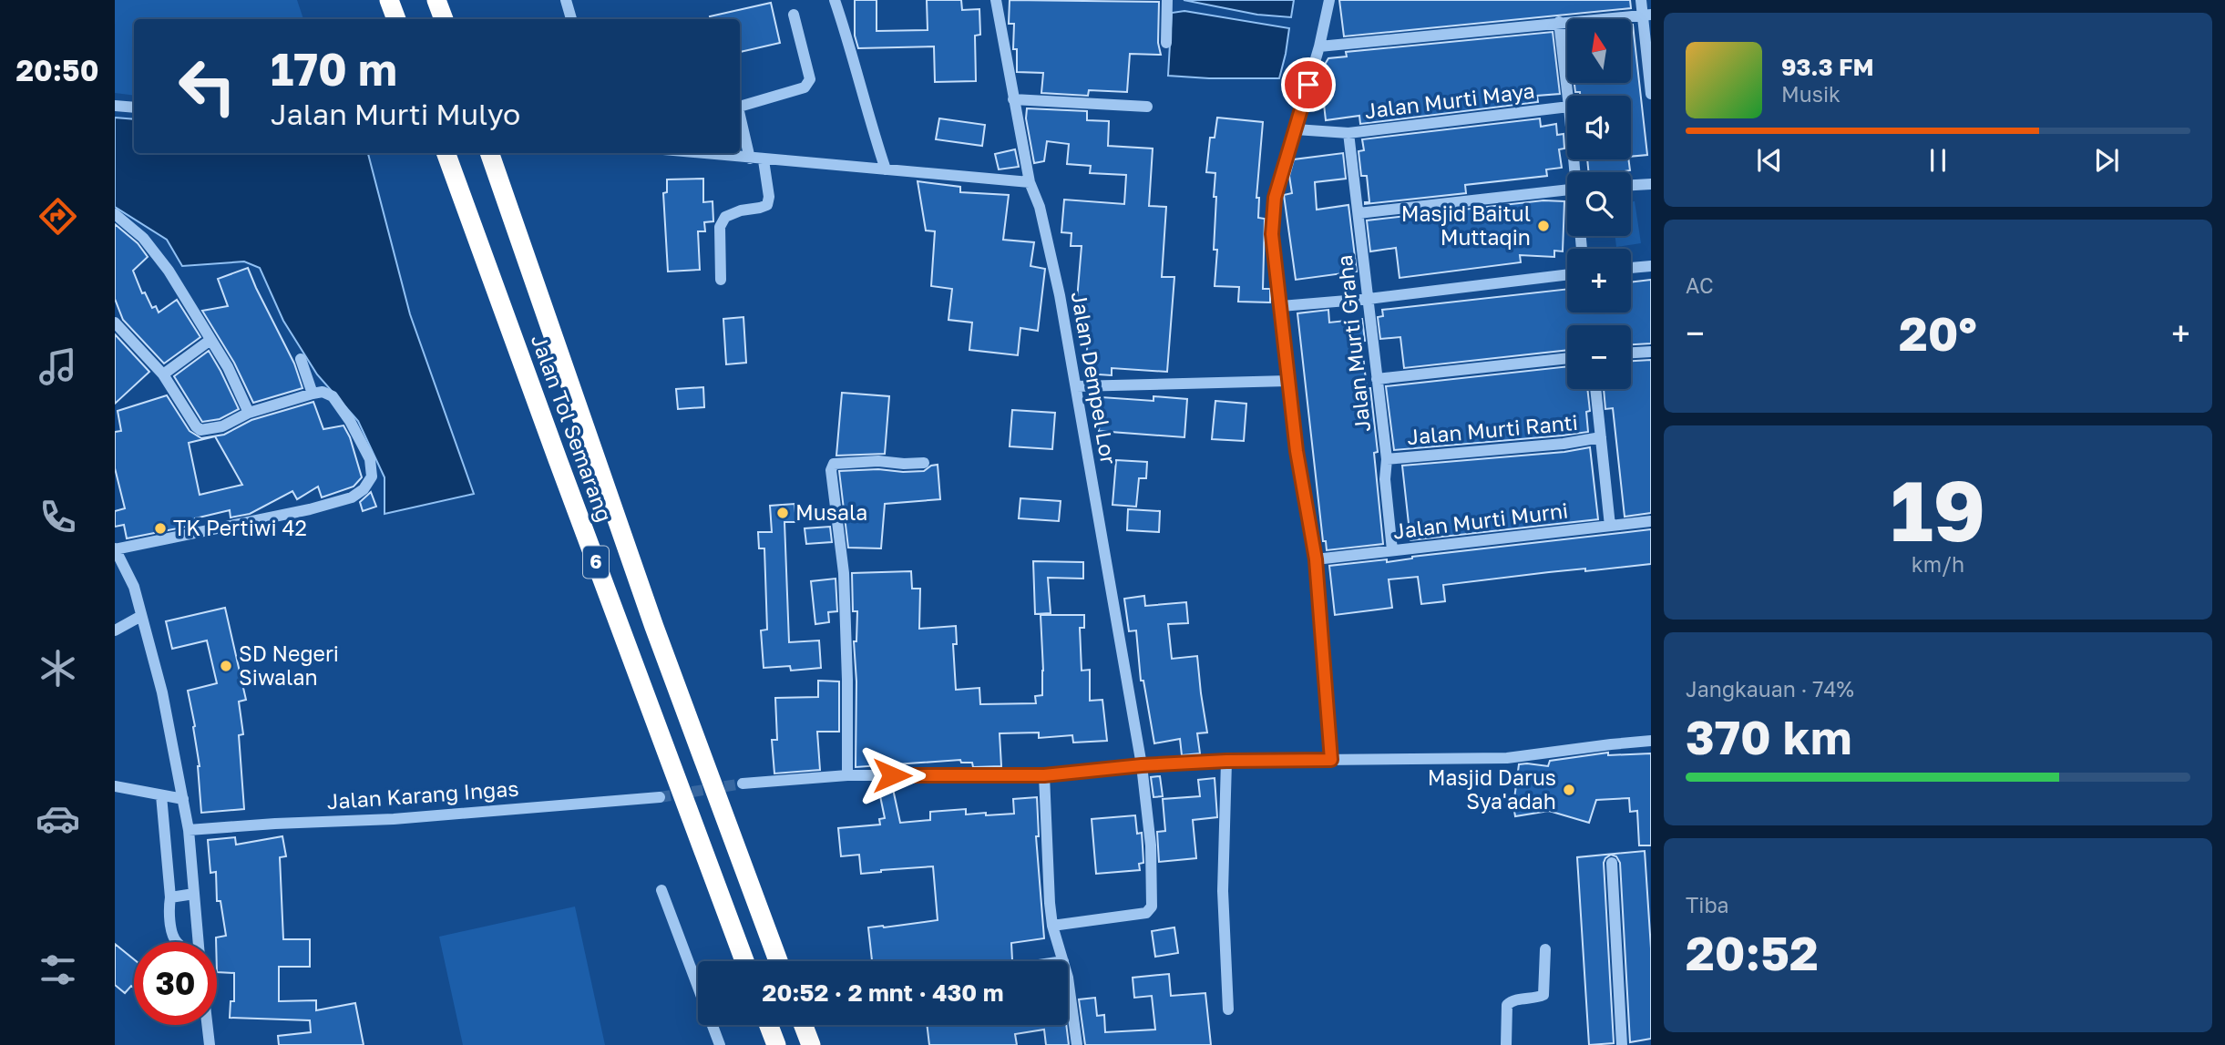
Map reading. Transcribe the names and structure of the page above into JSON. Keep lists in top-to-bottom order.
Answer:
{
  "streets": {
    "highway": ["Jalan Tol Semarang", "6"],
    "street": [
      "Jalan Murti Maya",
      "Jalan Murti Graha",
      "Jalan Dempel Lor",
      "Jalan Murti Ranti",
      "Jalan Murti Murni",
      "Jalan Karang Ingas"
    ]
  },
  "crossings": [
    ["Jalan Murti Maya", "Jalan Murti Graha"],
    ["Jalan Murti Graha", "Jalan Murti Ranti"],
    ["Jalan Murti Graha", "Jalan Murti Murni"]
  ],
  "places": [
    "Masjid Baitul Muttaqin",
    "Musala",
    "TK Pertiwi 42",
    "SD Negeri Siwalan",
    "Masjid Darus Sya'adah"
  ],
  "north": "top",
  "page": {
    "tabs": "20:50",
    "map_buttons": ["+", "−"],
    "turn": ["170 m", "Jalan Murti Mulyo"],
    "song": ["93.3 FM", "Musik"],
    "tile": [
      "AC",
      ["19", "km/h"],
      ["Jangkauan · 74%", "370 km"],
      ["Tiba", "20:52"]
    ],
    "heat": ["−", "20°", "+"],
    "limit": "30",
    "trip": "20:52 · 2 mnt · 430 m"
  }
}
